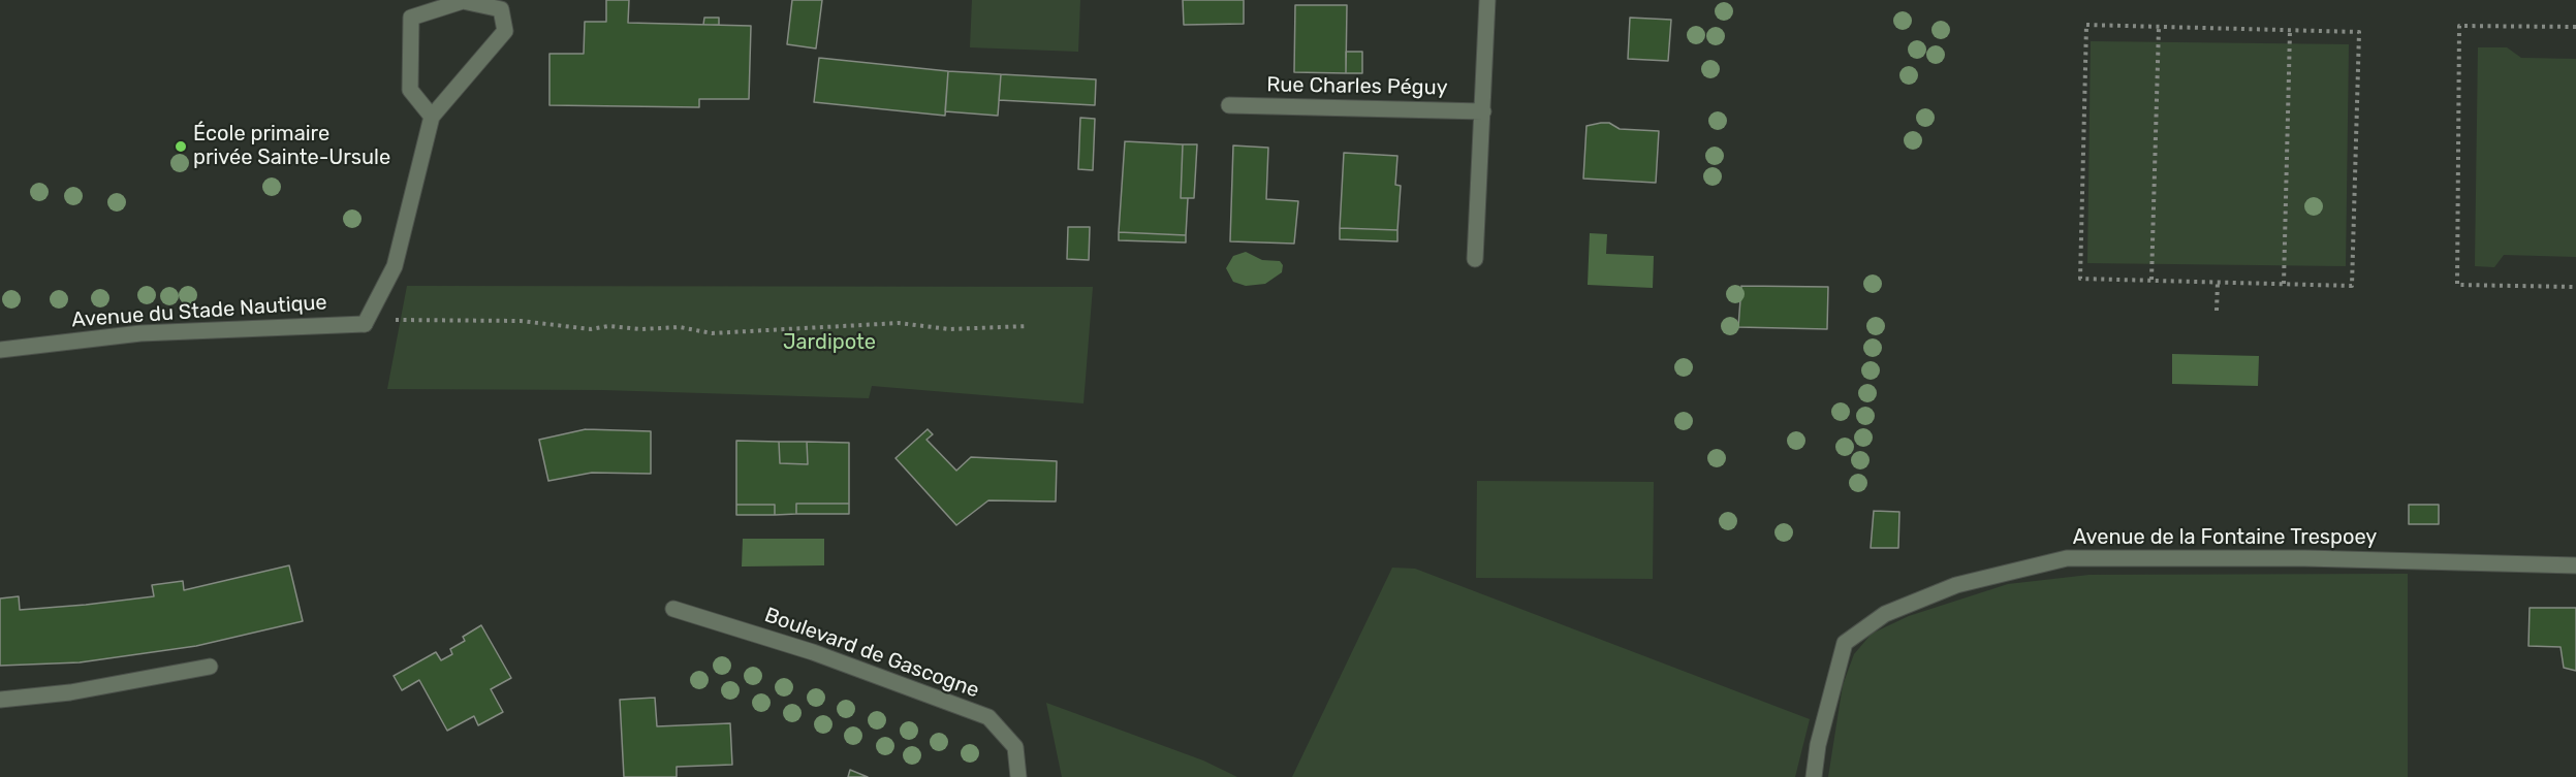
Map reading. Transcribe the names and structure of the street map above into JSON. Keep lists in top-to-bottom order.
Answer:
{
  "streets": {
    "street": [
      "Rue Charles Péguy",
      "Avenue du Stade Nautique",
      "Avenue de la Fontaine Trespoey",
      "Boulevard de Gascogne"
    ]
  },
  "parks": ["Jardipote"],
  "places": ["École primaire privée Sainte-Ursule"]
}
